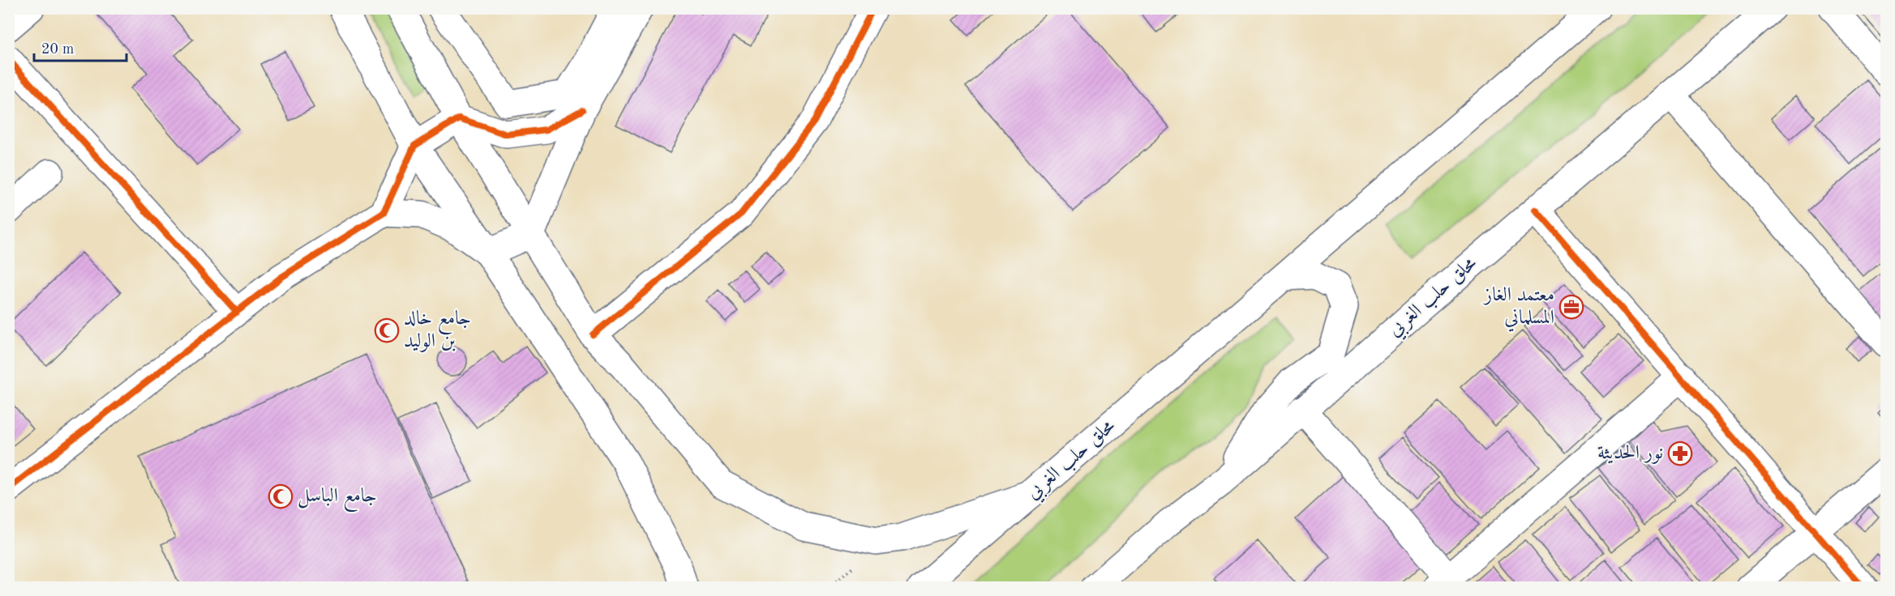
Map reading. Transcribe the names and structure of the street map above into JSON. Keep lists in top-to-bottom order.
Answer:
{
  "streets": {
    "main road": ["محلق حلب الغربي"]
  },
  "places": {
    "office": ["معتمد الغاز المسلماني"],
    "mosque": ["جامع خالد بن الوليد", "جامع الباسل"],
    "pharmacy": ["نور الحديثة"]
  },
  "scale_bar": "20 m"
}
